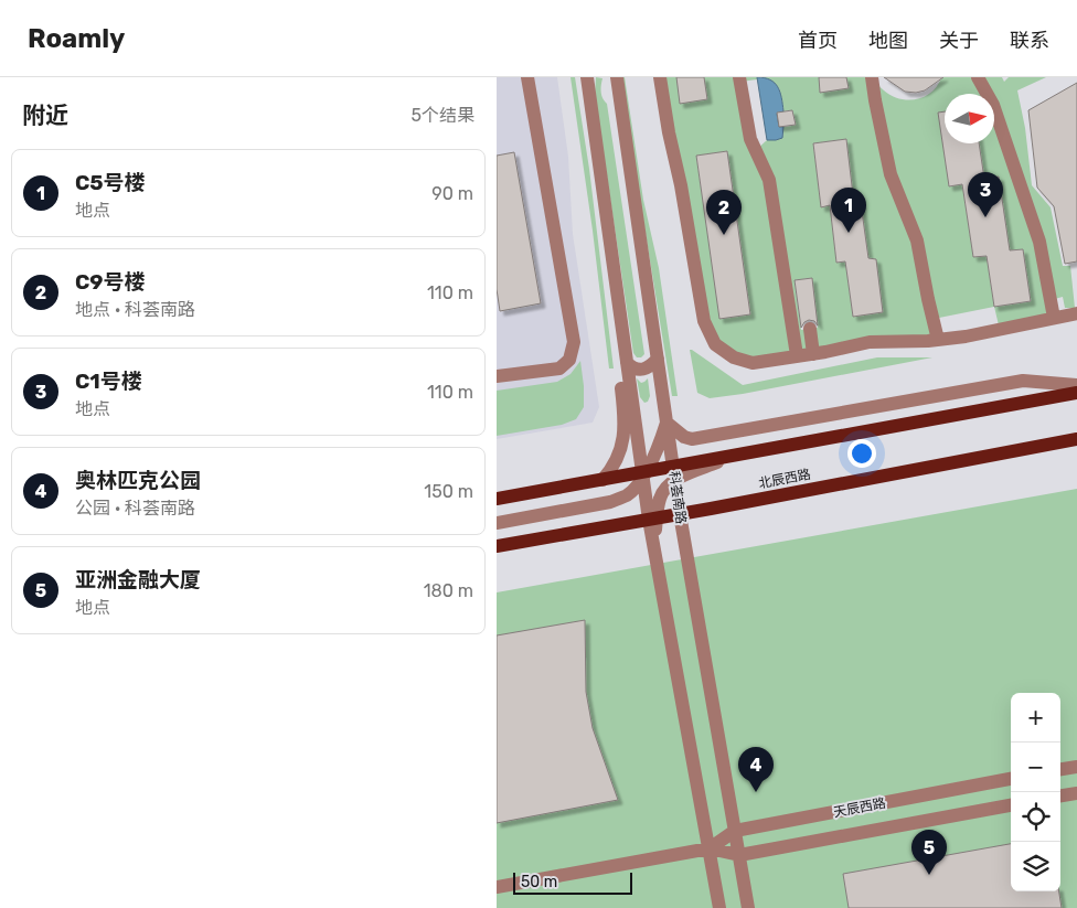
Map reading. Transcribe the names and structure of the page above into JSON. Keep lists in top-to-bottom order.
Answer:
{
  "streets": {
    "main road": ["北辰西路"],
    "street": ["科荟南路", "天辰西路"]
  },
  "crossings": [
    ["北辰西路", "科荟南路"],
    ["科荟南路", "天辰西路"]
  ],
  "scale_bar": "50 m",
  "north": "right",
  "page": {
    "header": "Roamly",
    "nav": [
      "首页",
      "地图",
      "关于",
      "联系"
    ],
    "heading": ["附近", "5个结果"],
    "list": [
      {
        "mark": "1",
        "name": "C5号楼",
        "note": "地点",
        "value": "90 m"
      },
      {
        "mark": "2",
        "name": "C9号楼",
        "note": "地点 · 科荟南路",
        "value": "110 m"
      },
      {
        "mark": "3",
        "name": "C1号楼",
        "note": "地点",
        "value": "110 m"
      },
      {
        "mark": "4",
        "name": "奥林匹克公园",
        "note": "公园 · 科荟南路",
        "value": "150 m"
      },
      {
        "mark": "5",
        "name": "亚洲金融大厦",
        "note": "地点",
        "value": "180 m"
      }
    ],
    "pins": [
      "3",
      "1",
      "2",
      "4",
      "5"
    ],
    "map_buttons": ["+", "−"],
    "scale": "50 m"
  }
}
